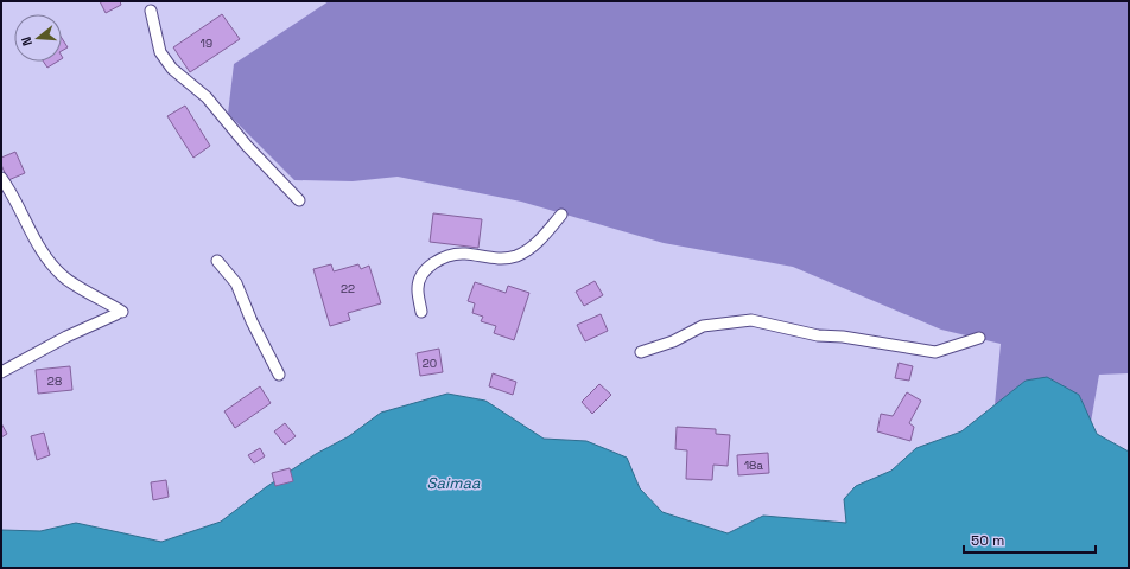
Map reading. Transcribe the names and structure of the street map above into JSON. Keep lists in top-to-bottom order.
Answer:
{
  "water": ["Saimaa"],
  "house_numbers": [
    "19",
    "22",
    "20",
    "28",
    "18a"
  ],
  "scale_bar": "50 m",
  "north": "left"
}
